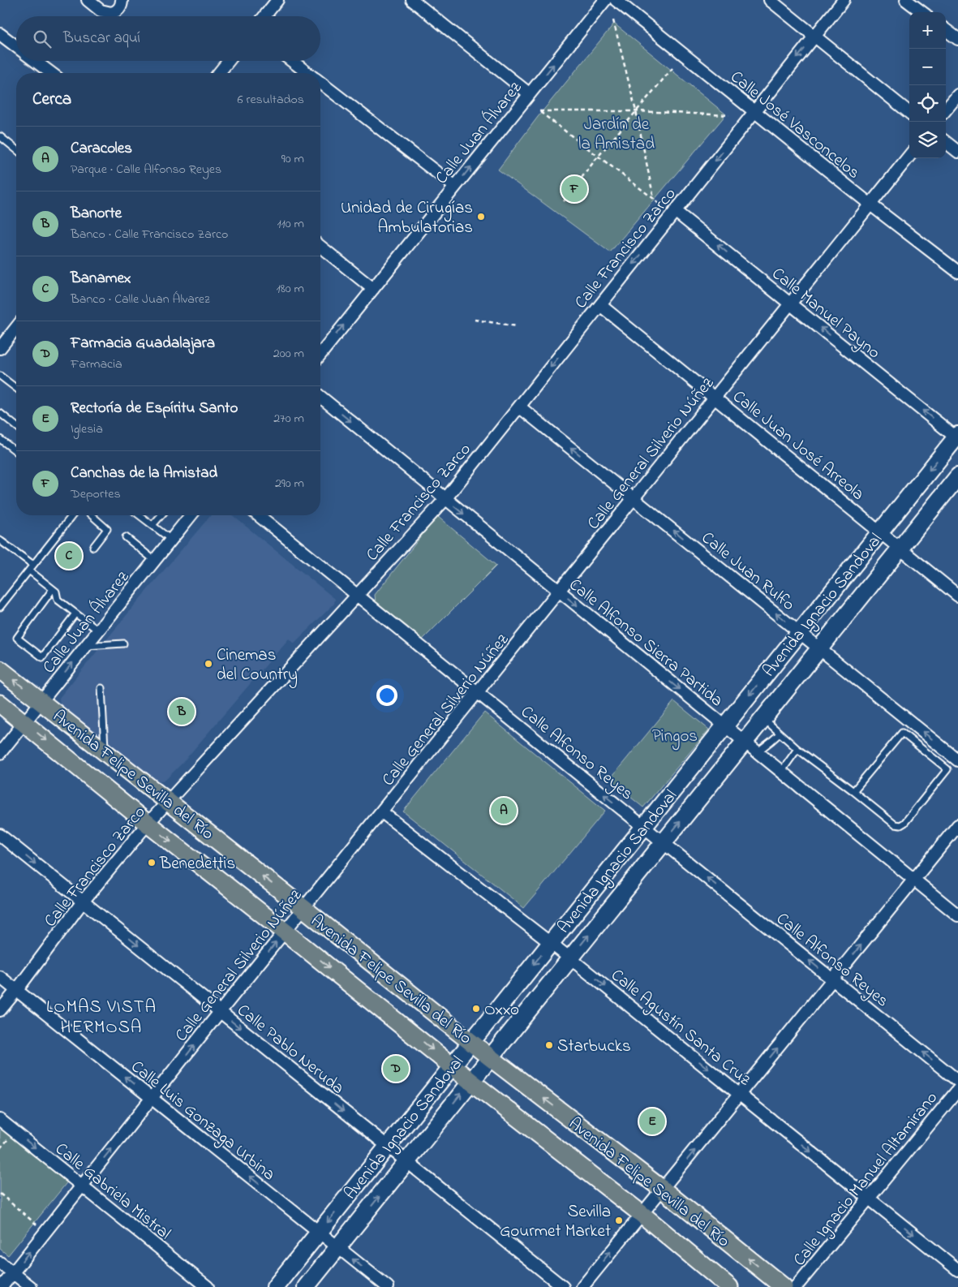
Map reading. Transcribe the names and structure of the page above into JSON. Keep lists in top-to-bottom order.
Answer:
{
  "streets": {
    "main road": ["Avenida Ignacio Sandoval", "Avenida Felipe Sevilla del Río"],
    "street": [
      "Calle José Vasconcelos",
      "Calle Juan Álvarez",
      "Calle Francisco Zarco",
      "Calle Manuel Payno",
      "Calle Juan José Arreola",
      "Calle General Silverio Núñez",
      "Calle Juan Rulfo",
      "Calle Alfonso Sierra Partida",
      "Calle Alfonso Reyes",
      "Calle Agustín Santa Cruz",
      "Calle Pablo Neruda",
      "Calle Luis Gonzaga Urbina",
      "Calle Ignacio Manuel Altamirano",
      "Calle Gabriela Mistral"
    ]
  },
  "crossings": [
    ["Calle José Vasconcelos", "Calle Francisco Zarco"],
    ["Calle José Vasconcelos", "Calle General Silverio Núñez"],
    ["Calle Juan Álvarez", "Avenida Felipe Sevilla del Río"],
    ["Calle Francisco Zarco", "Calle Manuel Payno"],
    ["Calle Francisco Zarco", "Calle Juan José Arreola"],
    ["Calle Francisco Zarco", "Calle Juan Rulfo"],
    ["Calle Francisco Zarco", "Calle Alfonso Sierra Partida"],
    ["Calle Francisco Zarco", "Calle Alfonso Reyes"],
    ["Calle Francisco Zarco", "Avenida Felipe Sevilla del Río"],
    ["Calle Francisco Zarco", "Calle Pablo Neruda"],
    ["Calle Francisco Zarco", "Calle Luis Gonzaga Urbina"],
    ["Calle Manuel Payno", "Calle General Silverio Núñez"],
    ["Calle Manuel Payno", "Avenida Ignacio Sandoval"],
    ["Calle Juan José Arreola", "Calle General Silverio Núñez"],
    ["Calle Juan José Arreola", "Avenida Ignacio Sandoval"],
    ["Calle General Silverio Núñez", "Calle Juan Rulfo"],
    ["Calle General Silverio Núñez", "Calle Alfonso Sierra Partida"],
    ["Calle General Silverio Núñez", "Calle Alfonso Reyes"],
    ["Calle General Silverio Núñez", "Avenida Felipe Sevilla del Río"],
    ["Calle General Silverio Núñez", "Calle Agustín Santa Cruz"],
    ["Calle General Silverio Núñez", "Calle Pablo Neruda"],
    ["Calle General Silverio Núñez", "Calle Luis Gonzaga Urbina"],
    ["Calle General Silverio Núñez", "Calle Gabriela Mistral"],
    ["Calle Juan Rulfo", "Avenida Ignacio Sandoval"],
    ["Avenida Ignacio Sandoval", "Calle Alfonso Sierra Partida"],
    ["Avenida Ignacio Sandoval", "Calle Alfonso Reyes"],
    ["Avenida Ignacio Sandoval", "Avenida Felipe Sevilla del Río"],
    ["Avenida Ignacio Sandoval", "Calle Agustín Santa Cruz"],
    ["Avenida Ignacio Sandoval", "Calle Pablo Neruda"],
    ["Avenida Ignacio Sandoval", "Calle Luis Gonzaga Urbina"],
    ["Calle Agustín Santa Cruz", "Calle Ignacio Manuel Altamirano"]
  ],
  "one_way": [
    "Calle Juan Álvarez",
    "Calle Francisco Zarco",
    "Calle Manuel Payno",
    "Calle Juan Rulfo",
    "Calle Alfonso Sierra Partida",
    "Calle Alfonso Reyes",
    "Calle Agustín Santa Cruz",
    "Calle Pablo Neruda",
    "Calle Luis Gonzaga Urbina",
    "Calle Gabriela Mistral"
  ],
  "districts": ["LOMAS VISTA HERMOSA"],
  "parks": ["Jardín de la Amistad", "Pingos"],
  "places": [
    "Unidad de Cirugías Ambulatorias",
    "Cinemas del Country",
    "Benedettis",
    "Oxxo",
    "Starbucks",
    "Sevilla Gourmet Market"
  ],
  "page": {
    "map_buttons": ["+", "−"],
    "search": "Buscar aquí",
    "heading": ["Cerca", "6 resultados"],
    "list": [
      {
        "mark": "A",
        "name": "Caracoles",
        "note": "Parque · Calle Alfonso Reyes",
        "value": "90 m"
      },
      {
        "mark": "B",
        "name": "Banorte",
        "note": "Banco · Calle Francisco Zarco",
        "value": "110 m"
      },
      {
        "mark": "C",
        "name": "Banamex",
        "note": "Banco · Calle Juan Álvarez",
        "value": "180 m"
      },
      {
        "mark": "D",
        "name": "Farmacia Guadalajara",
        "note": "Farmacia",
        "value": "200 m"
      },
      {
        "mark": "E",
        "name": "Rectoría de Espíritu Santo",
        "note": "Iglesia",
        "value": "270 m"
      },
      {
        "mark": "F",
        "name": "Canchas de la Amistad",
        "note": "Deportes",
        "value": "290 m"
      }
    ],
    "pins": [
      "F",
      "C",
      "B",
      "A",
      "D",
      "E"
    ]
  }
}
